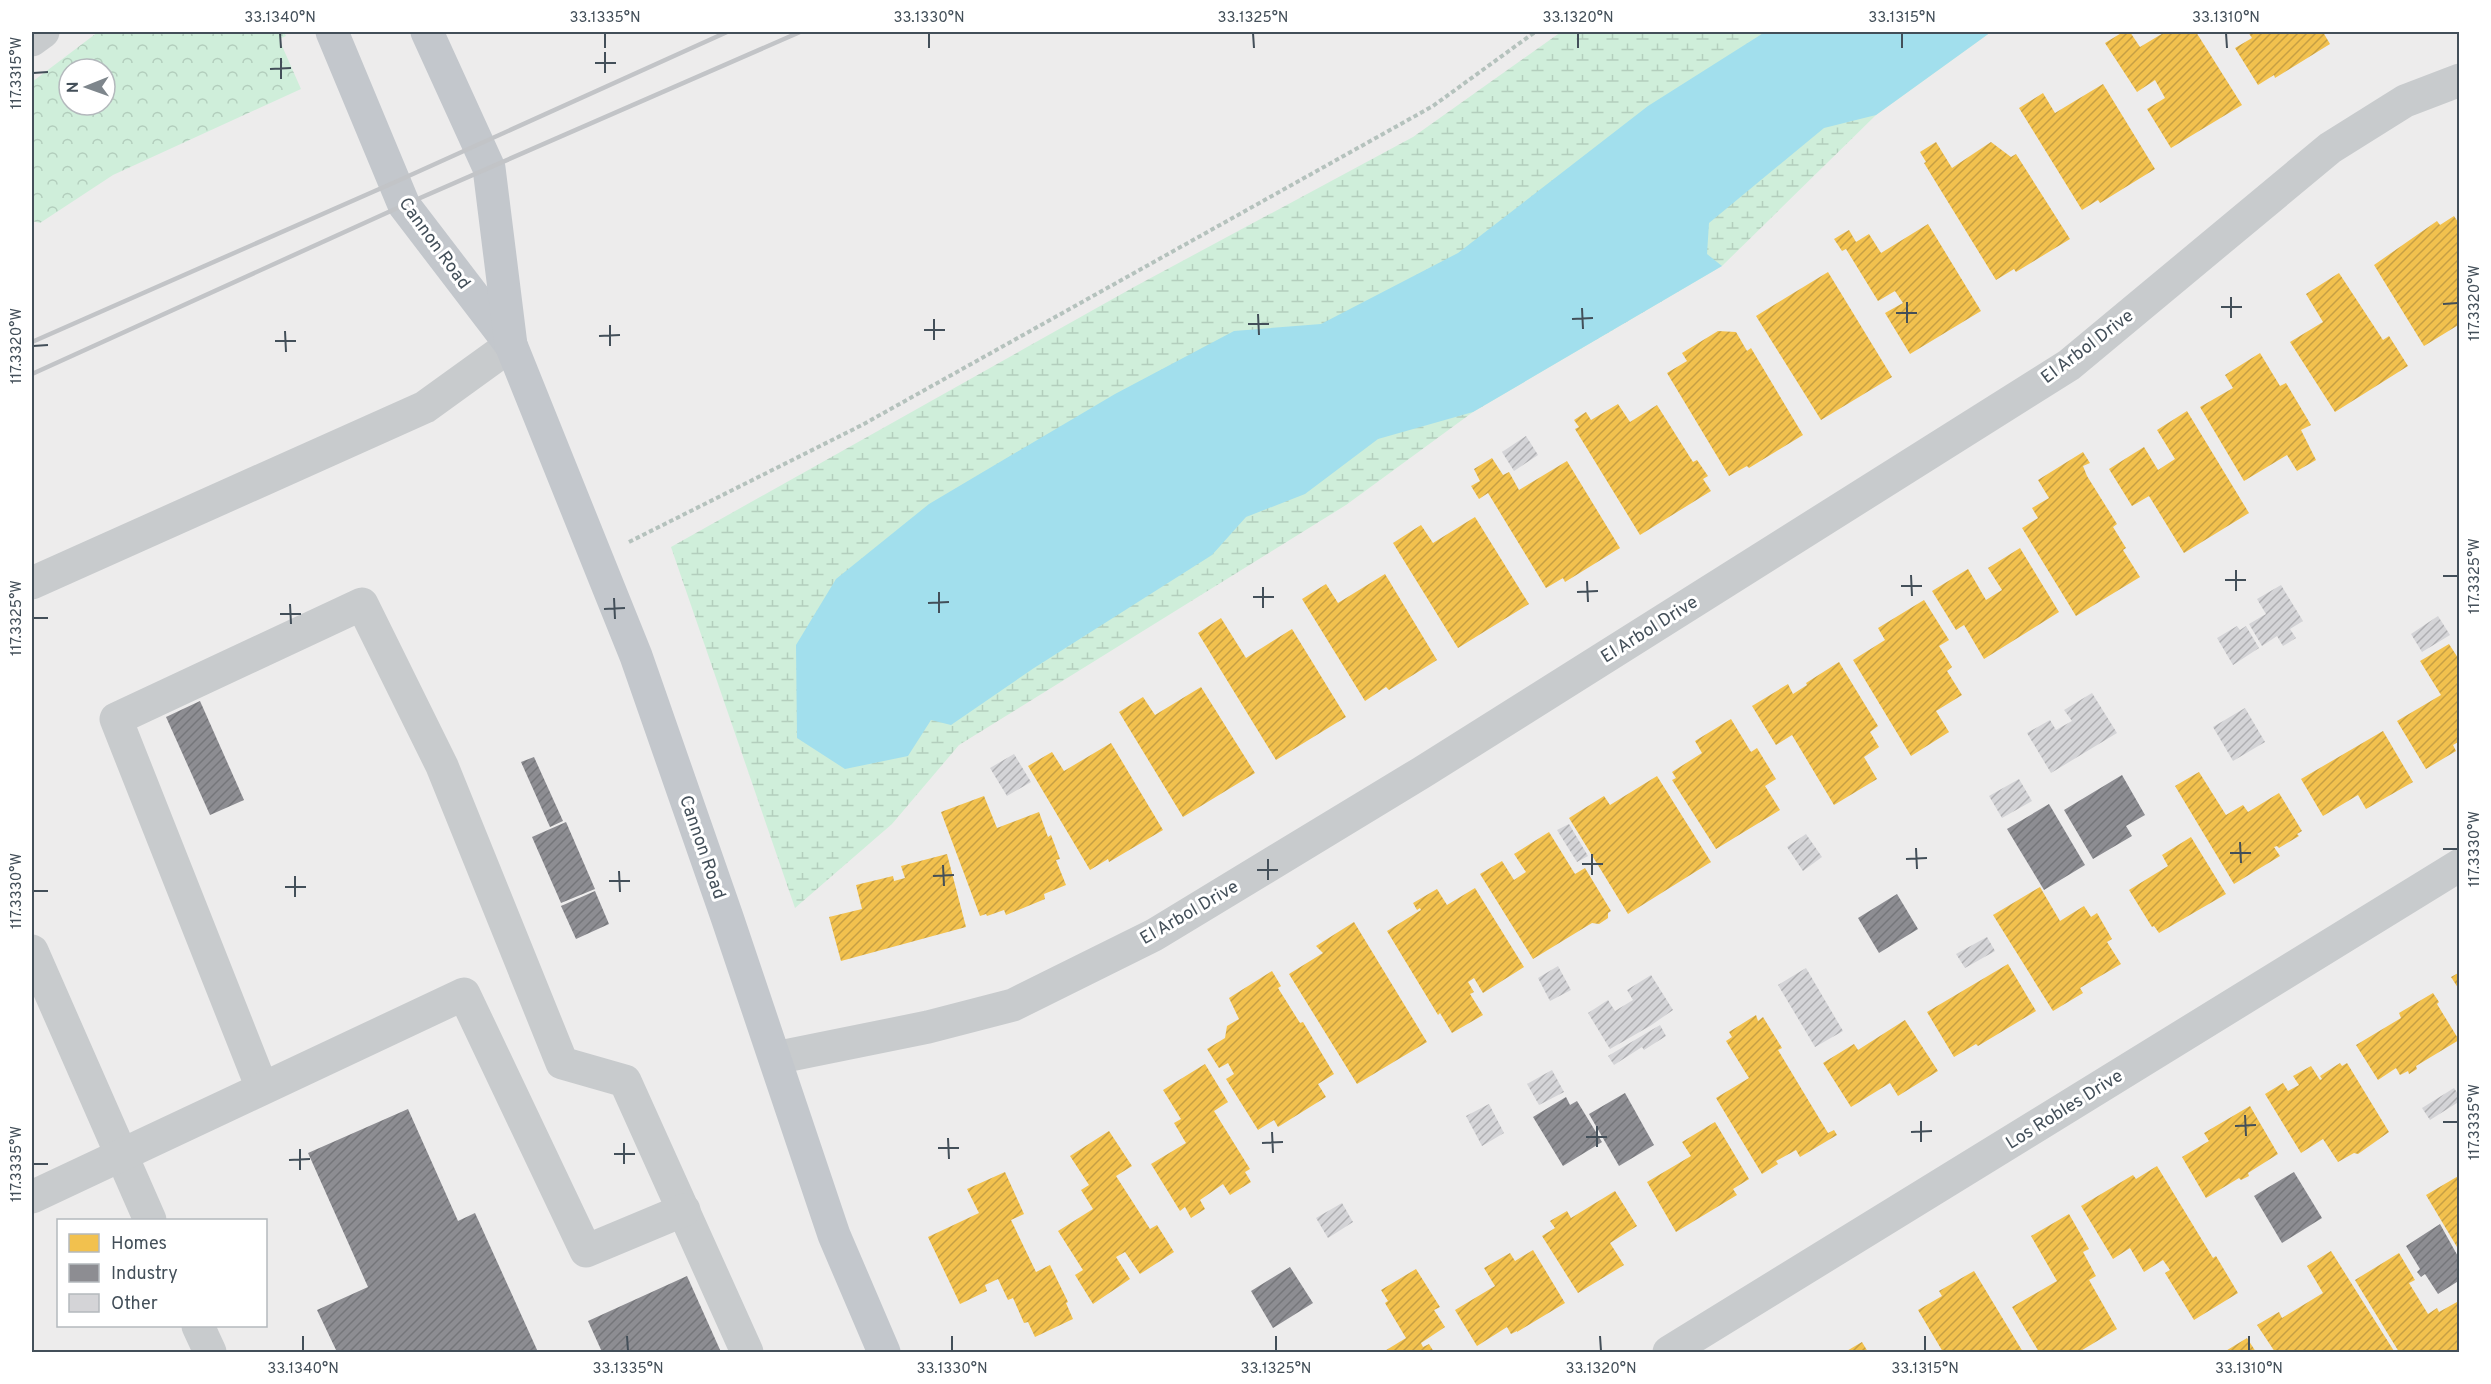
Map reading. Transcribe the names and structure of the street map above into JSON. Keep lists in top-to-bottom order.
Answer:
{
  "streets": {
    "main road": ["Cannon Road"],
    "street": ["El Arbol Drive", "Los Robles Drive"]
  },
  "crossings": [
    ["Cannon Road", "El Arbol Drive"]
  ],
  "legend": ["Homes", "Industry", "Other"],
  "north": "left",
  "coordinates": [
    "33.1340°N",
    "33.1335°N",
    "33.1330°N",
    "33.1325°N",
    "33.1320°N",
    "33.1315°N",
    "33.1310°N",
    "117.3315°W",
    "117.3320°W",
    "117.3325°W",
    "117.3330°W",
    "117.3335°W"
  ]
}
